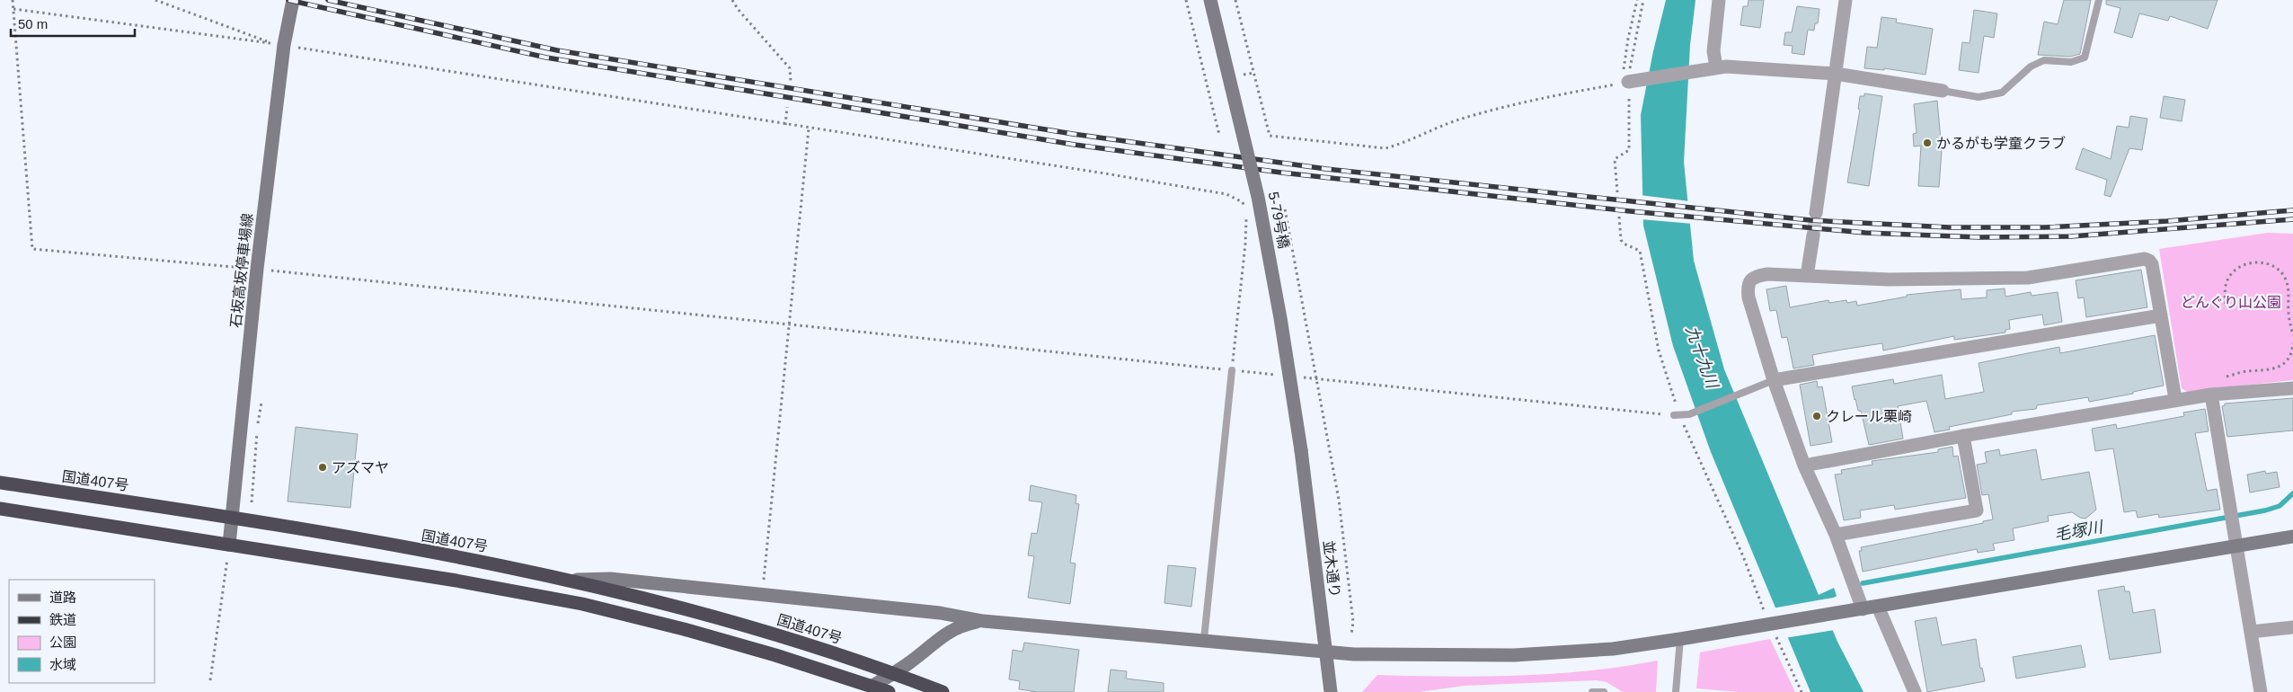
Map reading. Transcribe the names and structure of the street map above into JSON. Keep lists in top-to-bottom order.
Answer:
{
  "streets": {
    "highway": ["国道407号"],
    "street": ["5-79号橋", "石坂高坂停車場線", "並木通り"]
  },
  "crossings": [
    ["5-79号橋", "並木通り"],
    ["石坂高坂停車場線", "国道407号"]
  ],
  "water": ["九十九川", "毛塚川"],
  "parks": ["どんぐり山公園"],
  "places": ["かるがも学童クラブ", "クレール栗崎", "アズマヤ"],
  "legend": [
    "道路",
    "鉄道",
    "公園",
    "水域"
  ],
  "scale_bar": "50 m"
}
